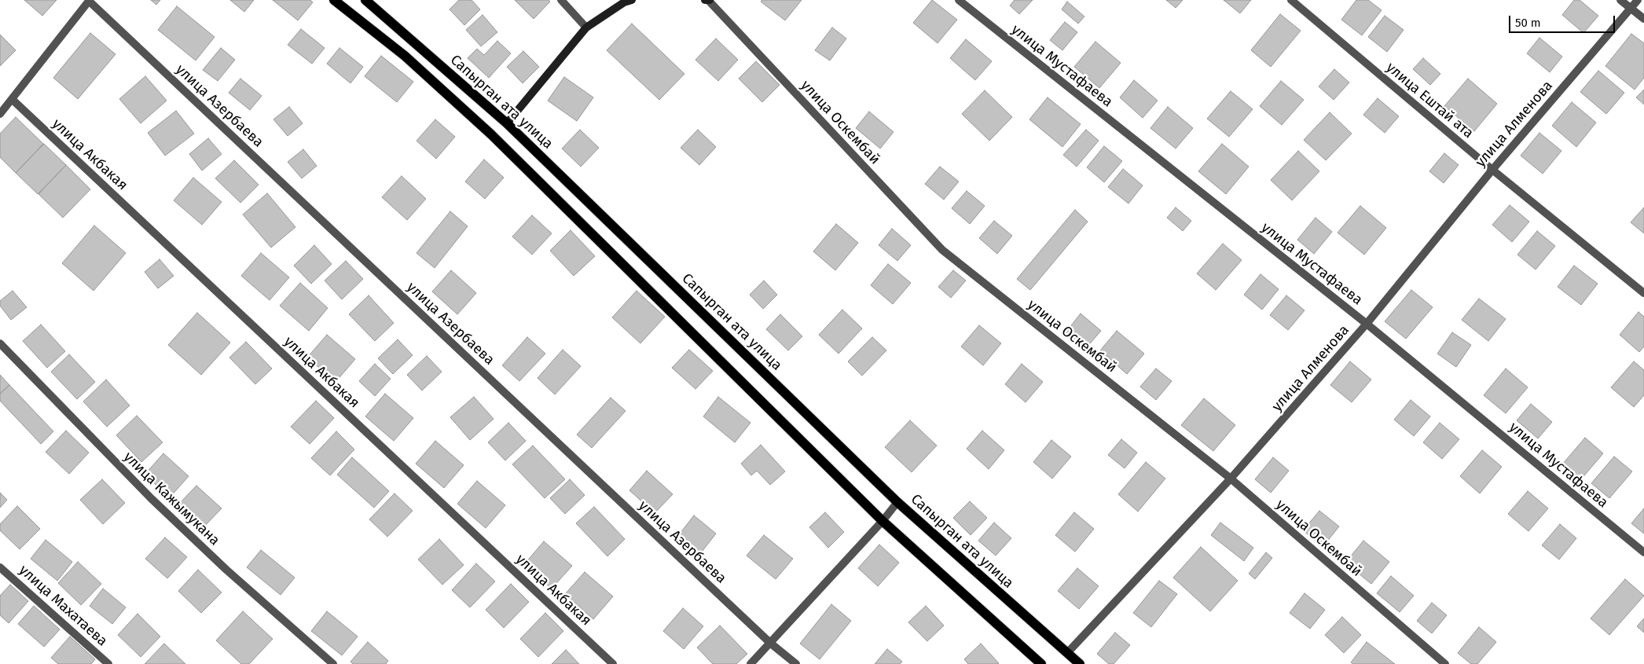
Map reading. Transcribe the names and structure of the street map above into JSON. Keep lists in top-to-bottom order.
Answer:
{
  "streets": {
    "main road": ["Сапырган ата улица"],
    "street": [
      "улица Мустафаева",
      "улица Ештай ата",
      "улица Азербаева",
      "улица Оскембай",
      "улица Алменова",
      "улица Акбакая",
      "улица Кажымукана",
      "улица Махатаева"
    ]
  },
  "crossings": [
    ["улица Мустафаева", "улица Алменова"],
    ["улица Ештай ата", "улица Алменова"],
    ["Сапырган ата улица", "улица Алменова"],
    ["улица Оскембай", "улица Алменова"]
  ],
  "scale_bar": "50 m"
}
